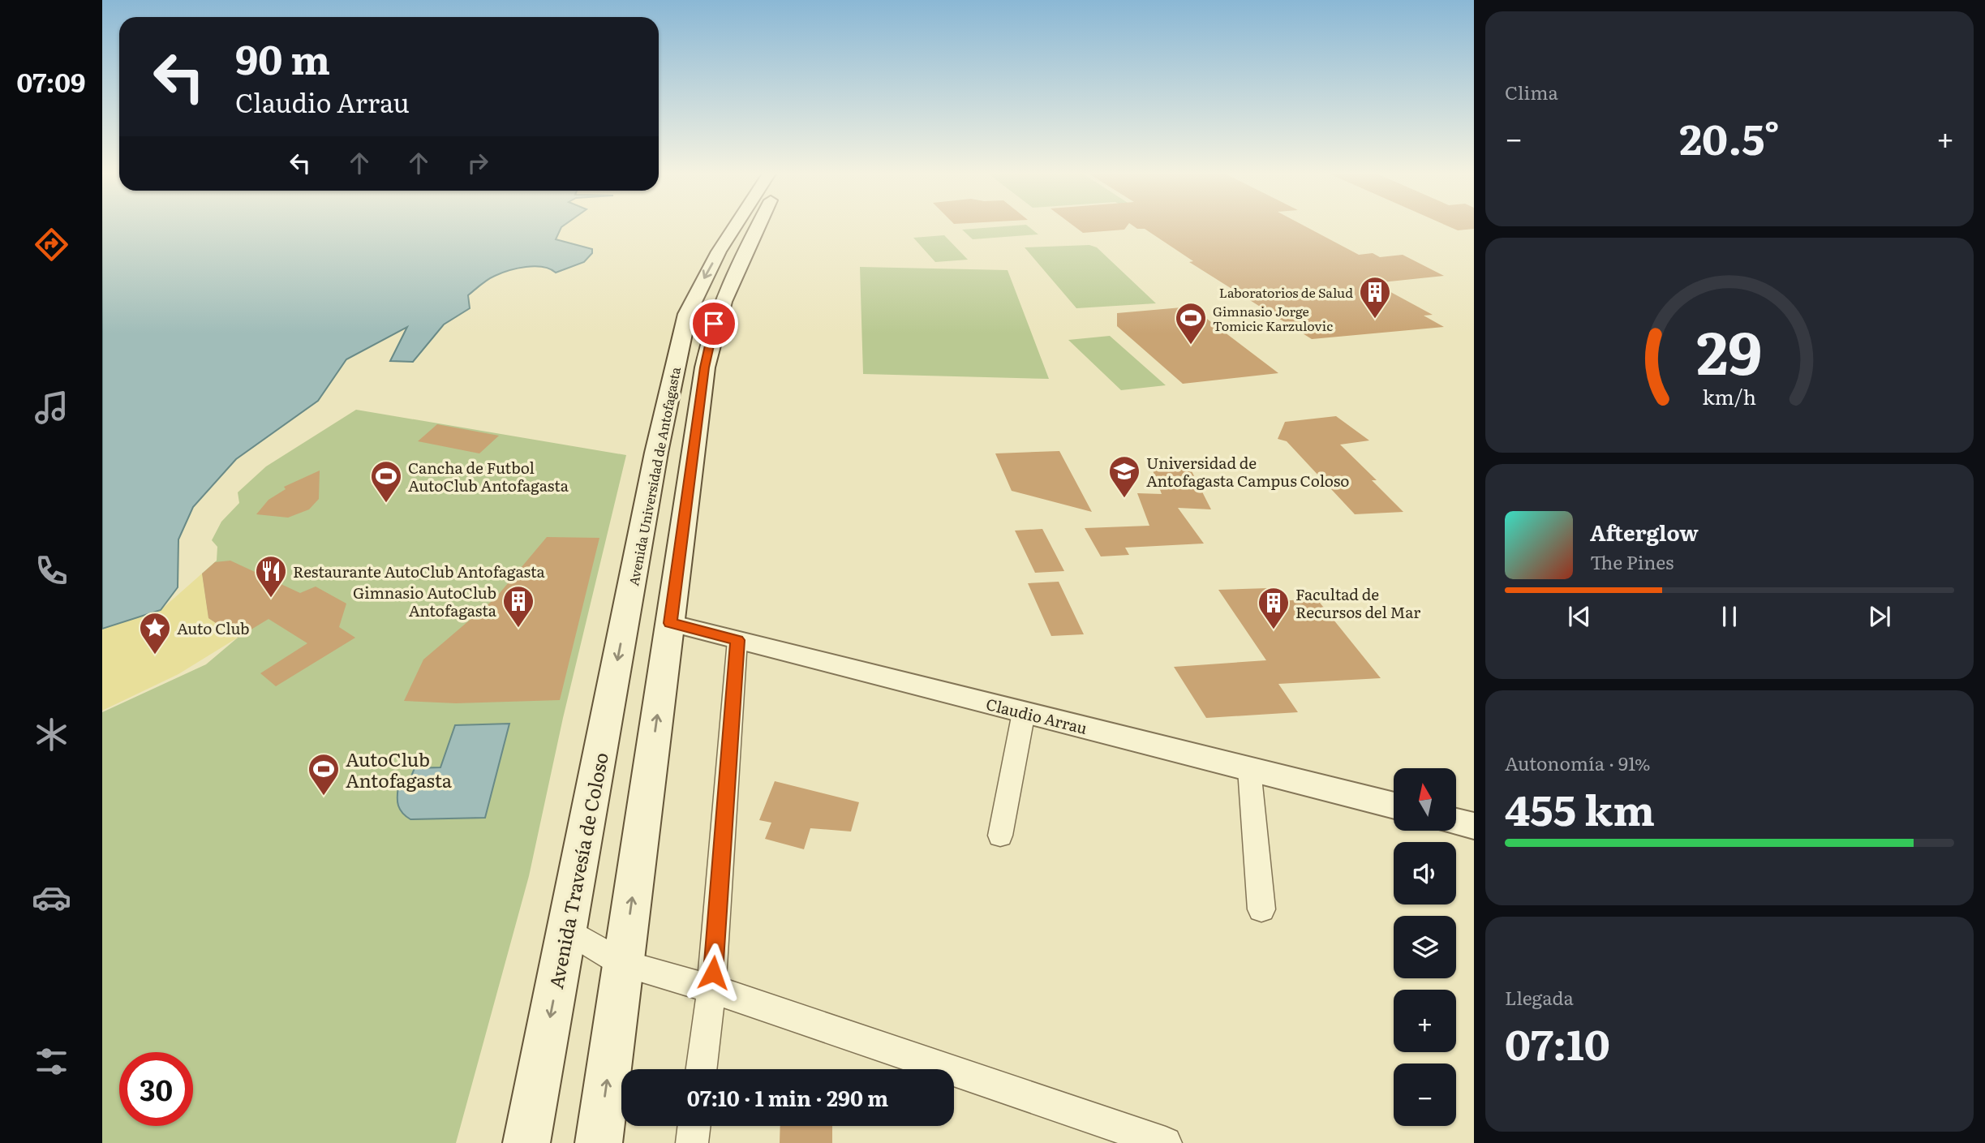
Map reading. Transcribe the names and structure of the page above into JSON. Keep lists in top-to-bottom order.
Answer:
{
  "streets": {
    "main road": ["Avenida Universidad de Antofagasta", "Avenida Travesía de Coloso"],
    "street": ["Claudio Arrau"]
  },
  "crossings": [
    ["Avenida Universidad de Antofagasta", "Claudio Arrau"],
    ["Avenida Universidad de Antofagasta", "Avenida Travesía de Coloso"]
  ],
  "places": {
    "building": ["Laboratorios de Salud", "Gimnasio AutoClub Antofagasta", "Facultad de Recursos del Mar"],
    "sports": ["Gimnasio Jorge Tomicic Karzulovic", "Cancha de Futbol AutoClub Antofagasta", "AutoClub Antofagasta"],
    "school or university": ["Universidad de Antofagasta Campus Coloso"],
    "restaurant": ["Restaurante AutoClub Antofagasta"],
    "place": ["Auto Club"]
  },
  "north": "top",
  "page": {
    "tabs": "07:09",
    "tile": [
      "Clima",
      ["Autonomía · 91%", "455 km"],
      ["Llegada", "07:10"]
    ],
    "turn": ["90 m", "Claudio Arrau"],
    "heat": ["−", "20.5°", "+"],
    "song": ["Afterglow", "The Pines"],
    "map_buttons": ["+", "−"],
    "limit": "30",
    "trip": "07:10 · 1 min · 290 m",
    "gauge": ["29", "km/h"]
  }
}
